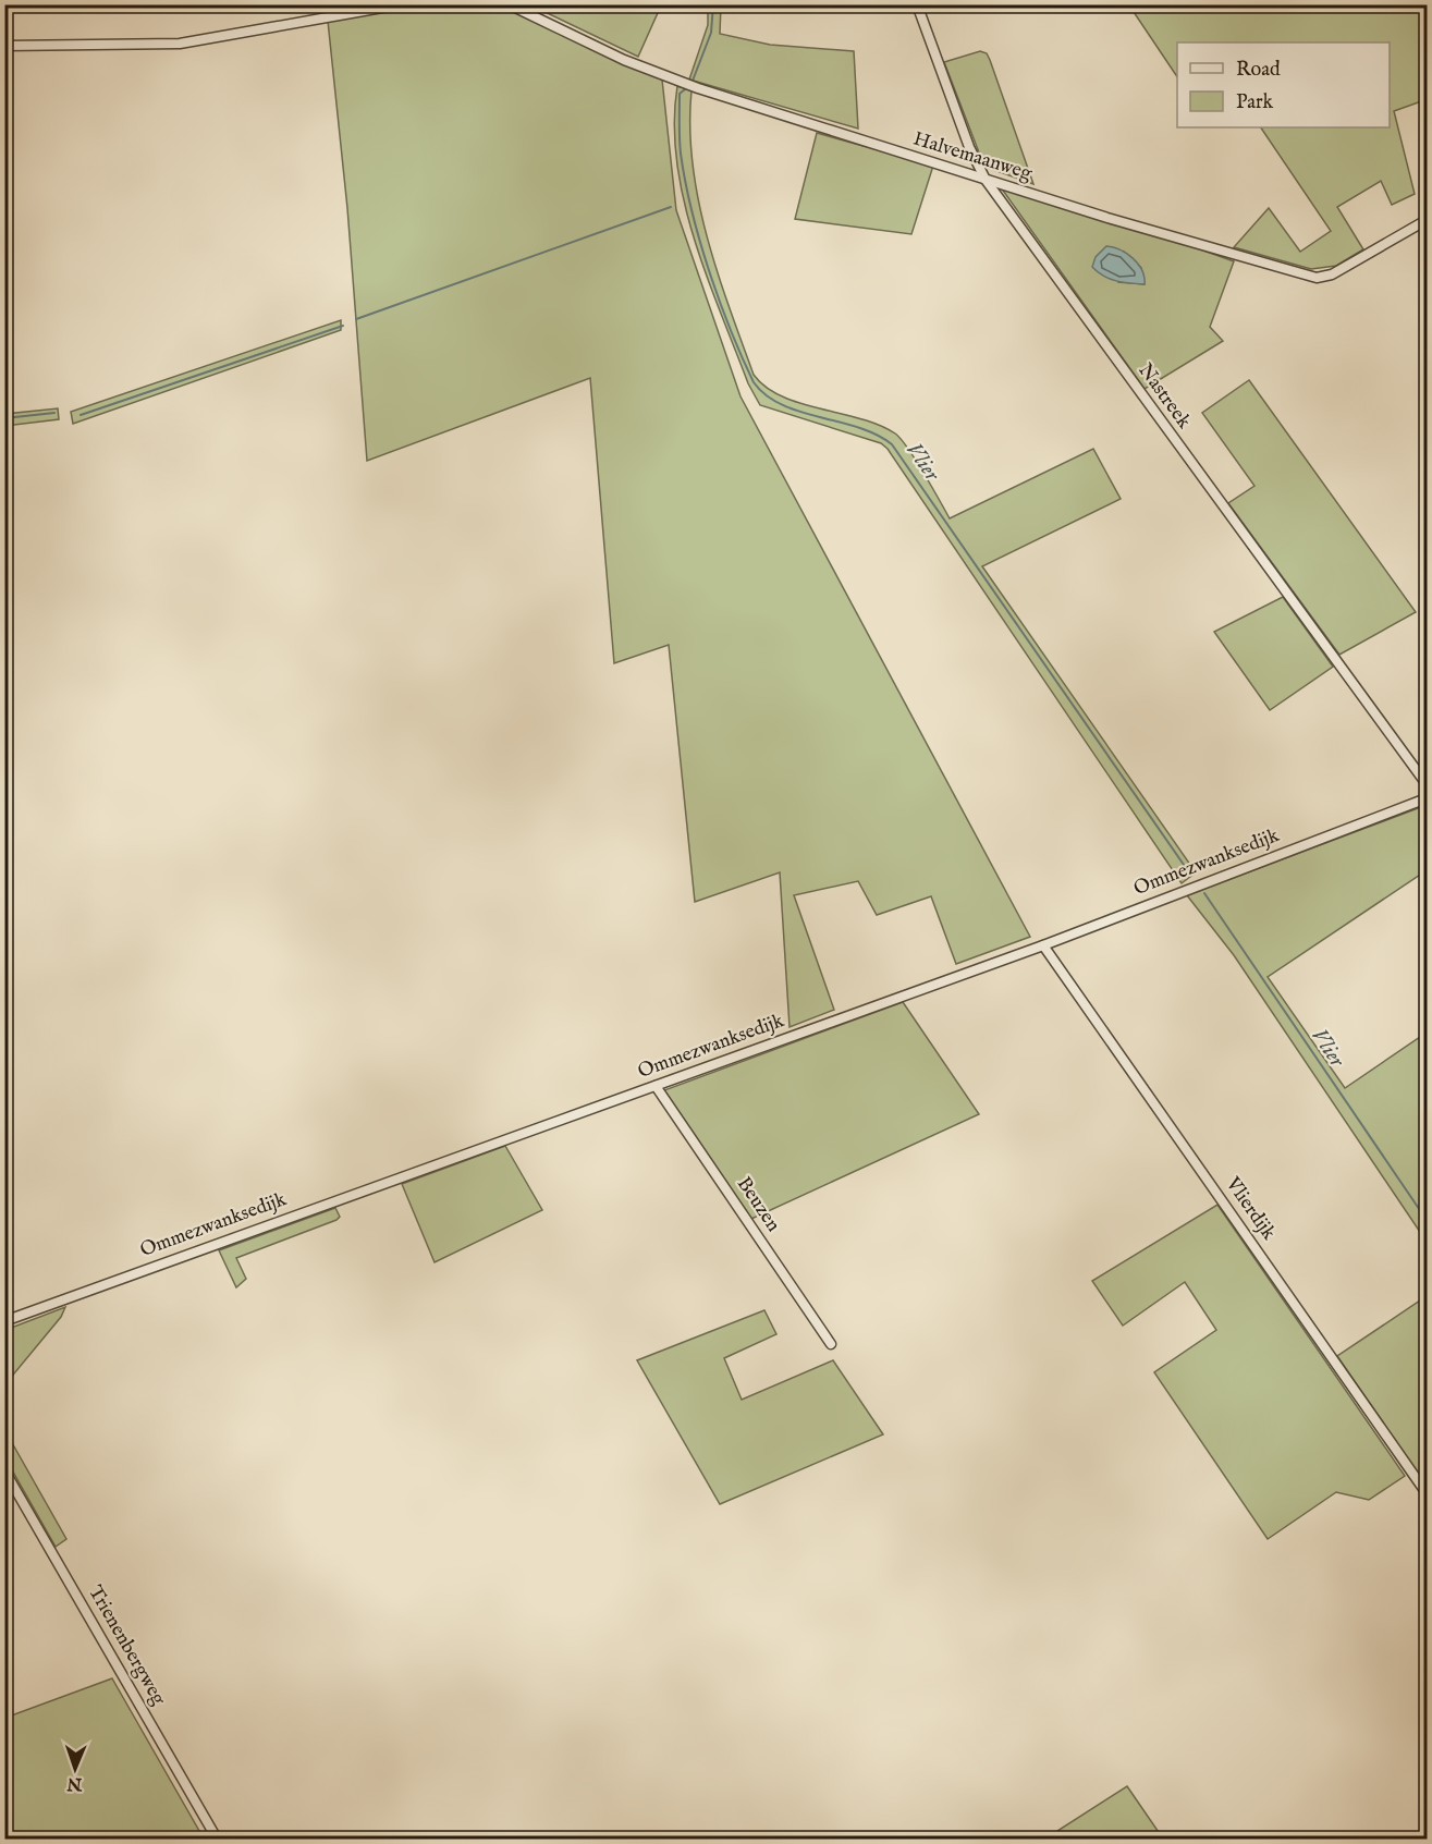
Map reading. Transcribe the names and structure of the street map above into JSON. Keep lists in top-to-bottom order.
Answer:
{
  "streets": {
    "street": [
      "Halvemaanweg",
      "Nastreek",
      "Ommezwanksedijk",
      "Beuzen",
      "Vlierdijk",
      "Trienenbergweg"
    ]
  },
  "crossings": [
    ["Halvemaanweg", "Nastreek"],
    ["Ommezwanksedijk", "Beuzen"],
    ["Ommezwanksedijk", "Vlierdijk"]
  ],
  "water": ["Vlier"],
  "legend": ["Road", "Park"],
  "north": "bottom"
}
